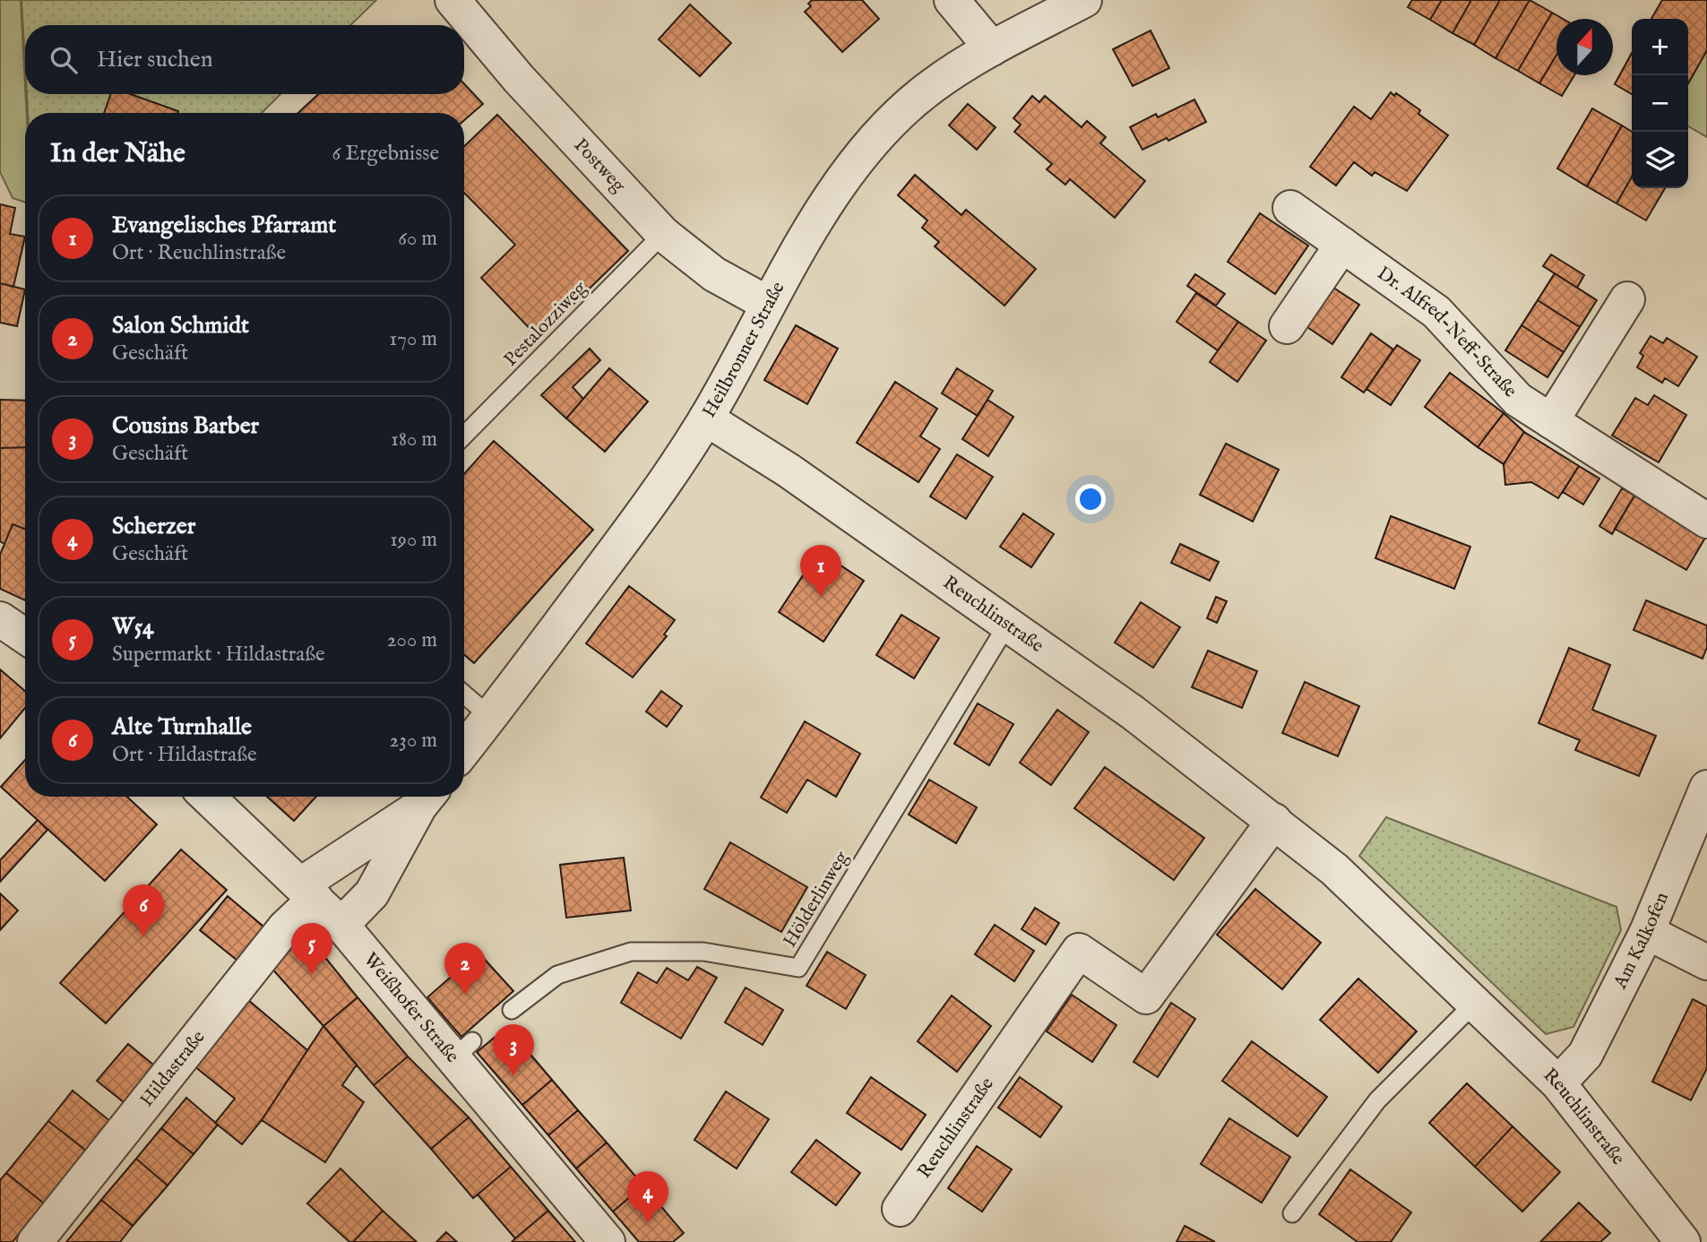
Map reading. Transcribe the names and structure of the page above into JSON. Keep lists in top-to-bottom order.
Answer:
{
  "streets": {
    "street": [
      "Postweg",
      "Dr. Alfred-Neff-Straße",
      "Heilbronner Straße",
      "Reuchlinstraße",
      "Am Kalkofen",
      "Weißhofer Straße",
      "Hildastraße"
    ],
    "lane": ["Pestalozziweg", "Hölderlinweg"]
  },
  "crossings": [
    ["Postweg", "Pestalozziweg"],
    ["Postweg", "Heilbronner Straße"],
    ["Heilbronner Straße", "Reuchlinstraße"],
    ["Reuchlinstraße", "Hölderlinweg"],
    ["Reuchlinstraße", "Am Kalkofen"],
    ["Weißhofer Straße", "Hildastraße"]
  ],
  "north": "top",
  "page": {
    "map_buttons": ["+", "−"],
    "search": "Hier suchen",
    "heading": ["In der Nähe", "6 Ergebnisse"],
    "list": [
      {
        "mark": "1",
        "name": "Evangelisches Pfarramt",
        "note": "Ort · Reuchlinstraße",
        "value": "60 m"
      },
      {
        "mark": "2",
        "name": "Salon Schmidt",
        "note": "Geschäft",
        "value": "170 m"
      },
      {
        "mark": "3",
        "name": "Cousins Barber",
        "note": "Geschäft",
        "value": "180 m"
      },
      {
        "mark": "4",
        "name": "Scherzer",
        "note": "Geschäft",
        "value": "190 m"
      },
      {
        "mark": "5",
        "name": "W54",
        "note": "Supermarkt · Hildastraße",
        "value": "200 m"
      },
      {
        "mark": "6",
        "name": "Alte Turnhalle",
        "note": "Ort · Hildastraße",
        "value": "230 m"
      }
    ],
    "pins": [
      "1",
      "6",
      "5",
      "2",
      "3",
      "4"
    ]
  }
}
